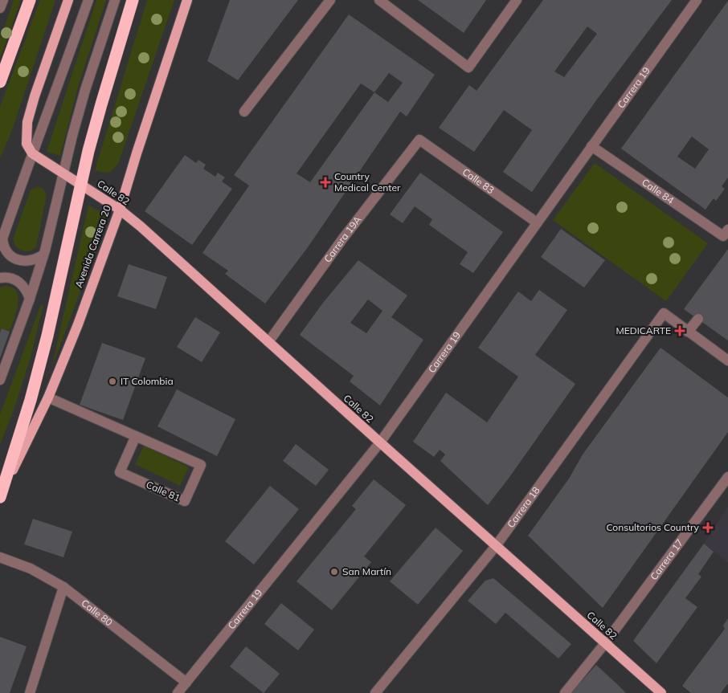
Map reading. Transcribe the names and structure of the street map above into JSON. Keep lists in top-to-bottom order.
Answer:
{
  "streets": {
    "highway": ["Avenida Carrera 20"],
    "main road": ["Calle 82"],
    "street": [
      "Carrera 19",
      "Calle 83",
      "Calle 84",
      "Carrera 19A",
      "Calle 81",
      "Carrera 18",
      "Carrera 17",
      "Calle 80"
    ]
  },
  "crossings": [
    ["Carrera 19", "Calle 83"],
    ["Carrera 19", "Calle 84"],
    ["Carrera 19", "Calle 82"],
    ["Carrera 19", "Calle 80"],
    ["Calle 83", "Carrera 19A"],
    ["Calle 82", "Carrera 19A"],
    ["Calle 82", "Avenida Carrera 20"],
    ["Calle 82", "Carrera 18"],
    ["Calle 82", "Carrera 17"],
    ["Avenida Carrera 20", "Calle 81"]
  ],
  "places": {
    "health": ["Country Medical Center", "MEDICARTE", "Consultorios Country"],
    "other": ["IT Colombia", "San Martín"]
  }
}
